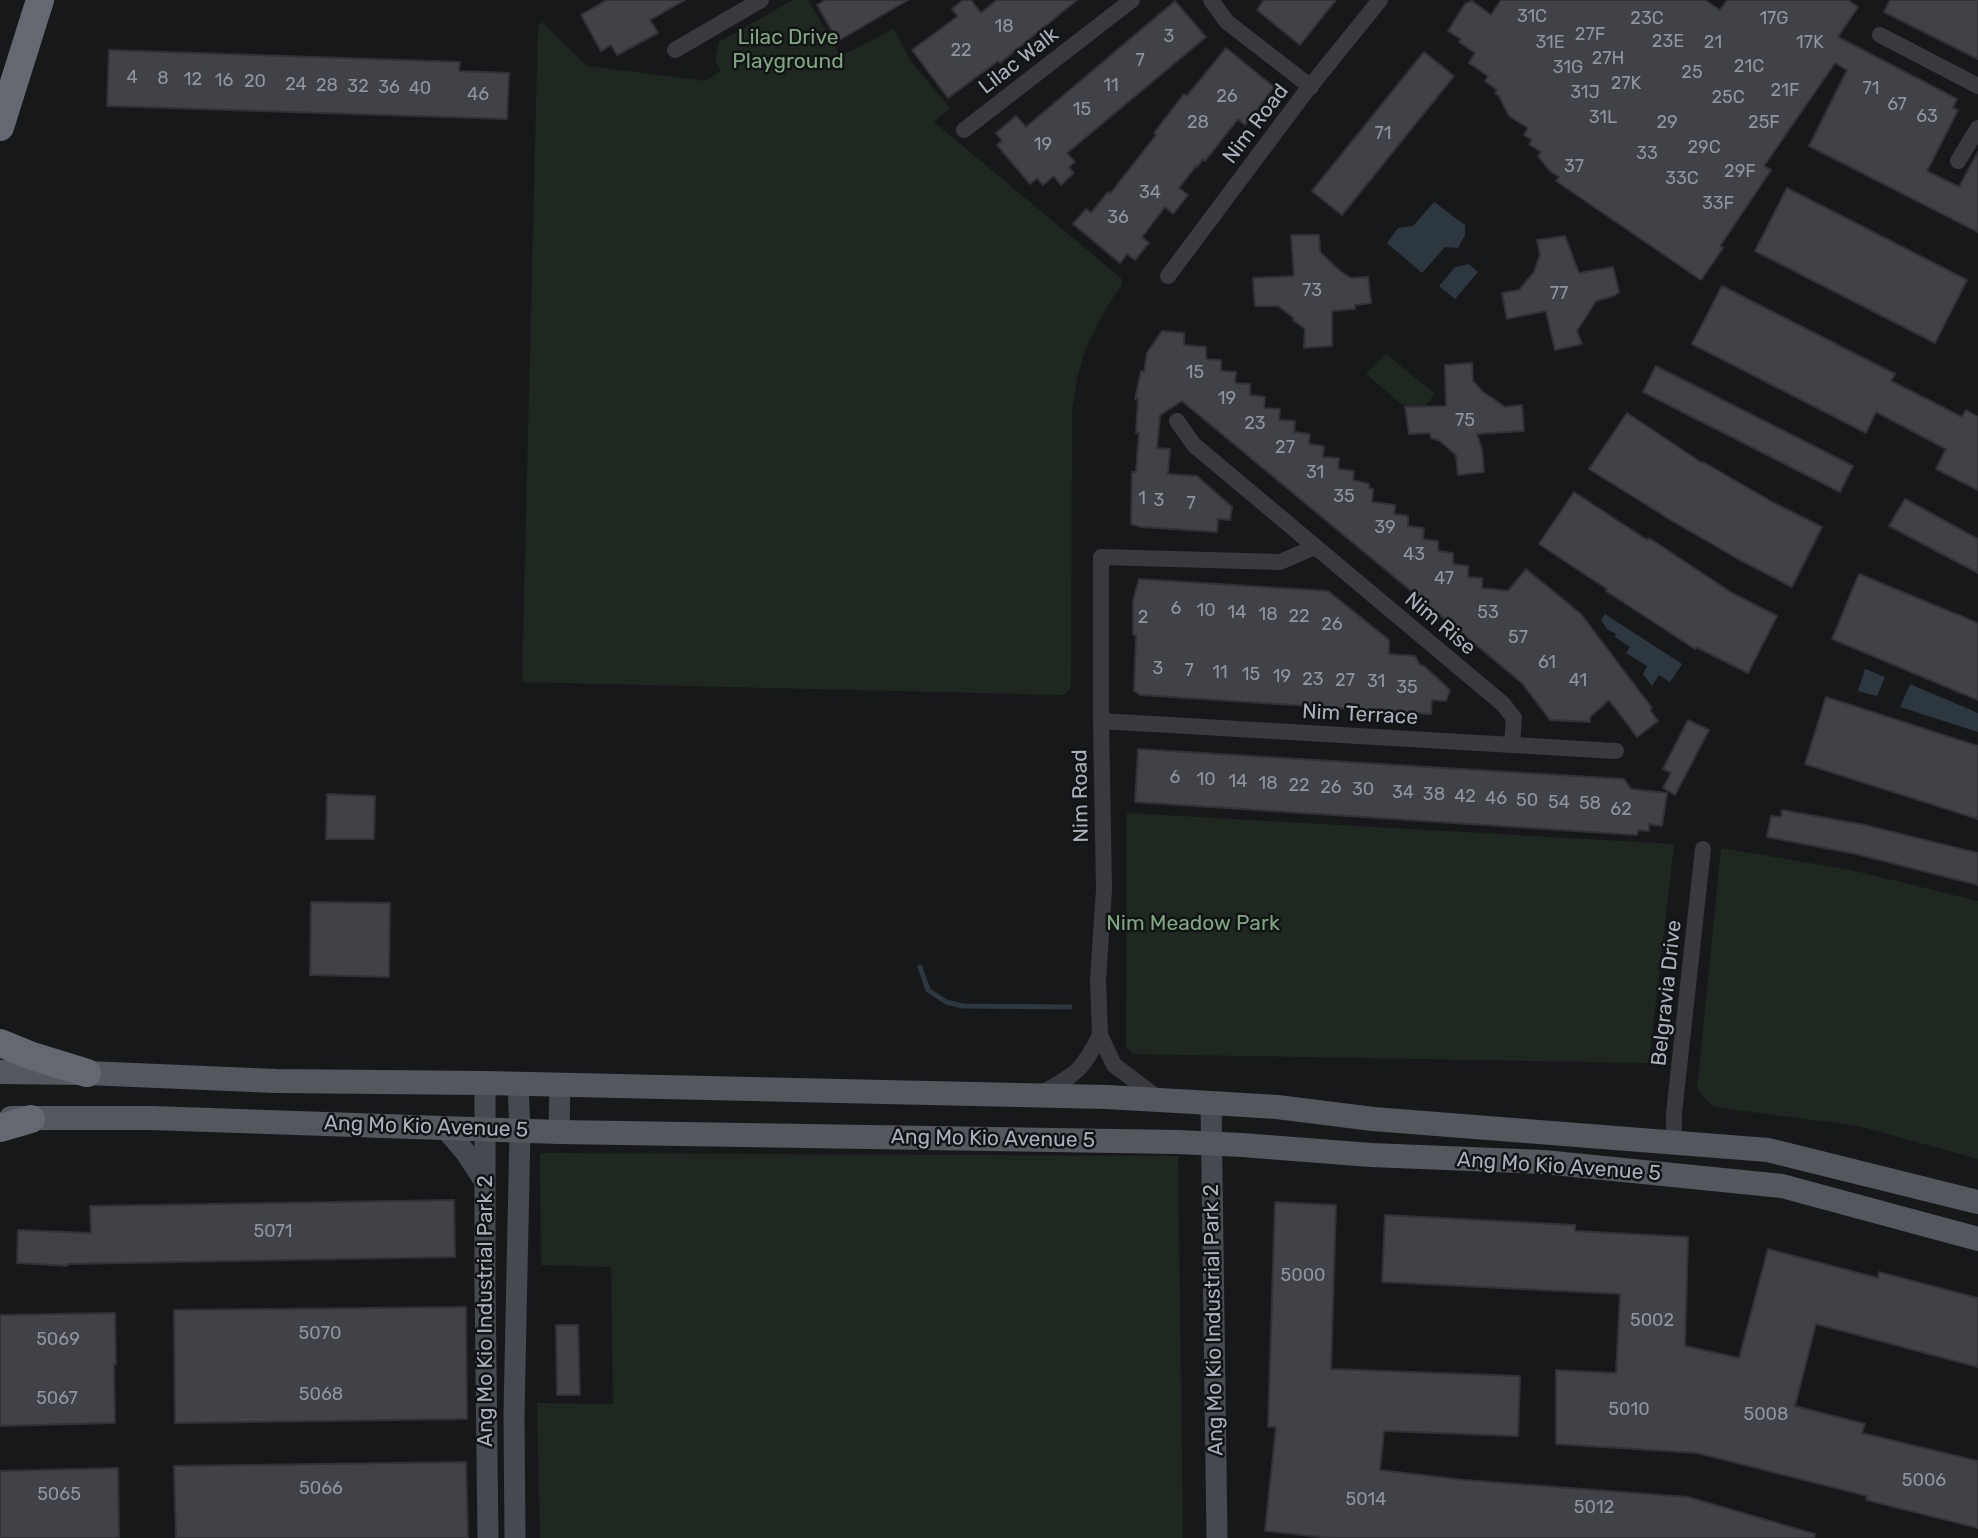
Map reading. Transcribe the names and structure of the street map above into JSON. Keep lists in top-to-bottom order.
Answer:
{
  "streets": {
    "main road": ["Ang Mo Kio Avenue 5"],
    "street": [
      "Lilac Walk",
      "Nim Road",
      "Nim Rise",
      "Nim Terrace",
      "Belgravia Drive",
      "Ang Mo Kio Industrial Park 2"
    ]
  },
  "crossings": [
    ["Nim Road", "Nim Rise"],
    ["Nim Road", "Nim Terrace"],
    ["Nim Rise", "Nim Terrace"],
    ["Belgravia Drive", "Ang Mo Kio Avenue 5"],
    ["Ang Mo Kio Avenue 5", "Ang Mo Kio Industrial Park 2"]
  ],
  "parks": ["Lilac Drive Playground", "Nim Meadow Park"],
  "house_numbers": [
    "31C",
    "23C",
    "17G",
    "18",
    "27F",
    "3",
    "23E",
    "31E",
    "21",
    "17K",
    "22",
    "27H",
    "7",
    "21C",
    "31G",
    "25",
    "4",
    "8",
    "12",
    "16",
    "20",
    "27K",
    "24",
    "28",
    "11",
    "32",
    "36",
    "40",
    "71",
    "21F",
    "31J",
    "46",
    "26",
    "25C",
    "67",
    "15",
    "63",
    "31L",
    "28",
    "29",
    "25F",
    "71",
    "19",
    "29C",
    "33",
    "37",
    "29F",
    "33C",
    "34",
    "33F",
    "36",
    "73",
    "77",
    "15",
    "19",
    "75",
    "23",
    "27",
    "31",
    "35",
    "1",
    "3",
    "7",
    "39",
    "43",
    "47",
    "6",
    "10",
    "14",
    "53",
    "18",
    "22",
    "2",
    "26",
    "57",
    "61",
    "3",
    "7",
    "11",
    "15",
    "19",
    "23",
    "27",
    "41",
    "31",
    "35",
    "6",
    "10",
    "14",
    "18",
    "22",
    "26",
    "30",
    "34",
    "38",
    "42",
    "46",
    "50",
    "54",
    "58",
    "62",
    "5071",
    "5000",
    "5002",
    "5070",
    "5069",
    "5068",
    "5067",
    "5010",
    "5008",
    "5006",
    "5066",
    "5065",
    "5014",
    "5012"
  ]
}
